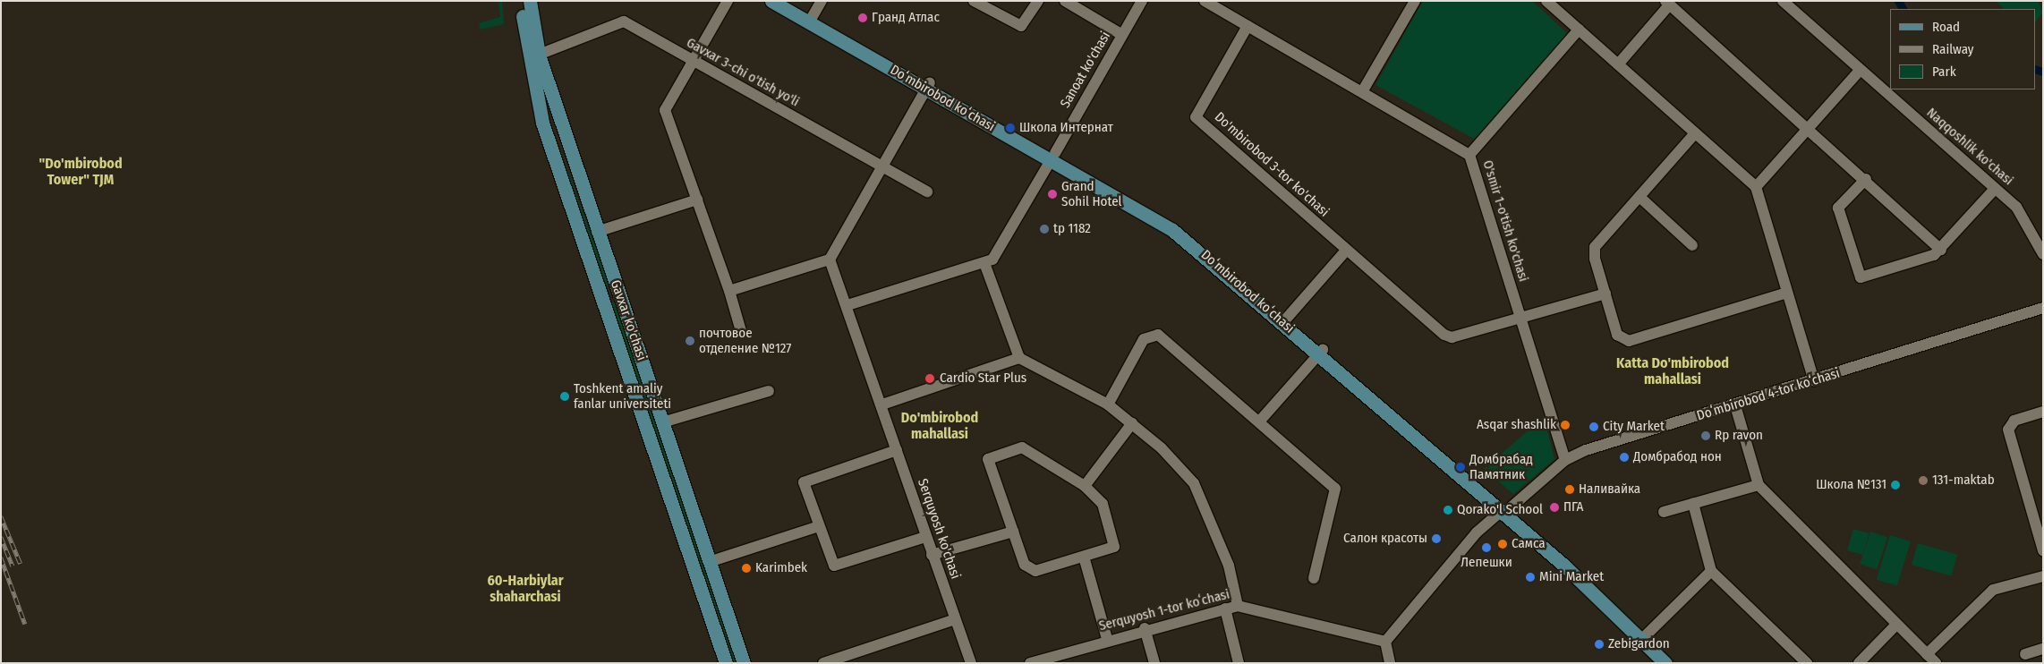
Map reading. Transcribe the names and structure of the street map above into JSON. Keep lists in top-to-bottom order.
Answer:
{
  "streets": {
    "main road": ["Doʻmbirobod koʻchasi", "Gavxar ko'chasi"],
    "street": [
      "Sanoat ko'chasi",
      "Gavxar 3-chi o'tish yo'li",
      "Naqqoshlik ko'chasi",
      "Do'mbirobod 3-tor ko'chasi",
      "O'smir 1-o'tish ko'chasi",
      "Doʻmbirobod 4-tor koʻchasi",
      "Serquyosh ko'chasi",
      "Serquyosh 1-tor koʻchasi"
    ]
  },
  "crossings": [
    ["Sanoat ko'chasi", "Doʻmbirobod koʻchasi"],
    ["Gavxar 3-chi o'tish yo'li", "Gavxar ko'chasi"],
    ["Doʻmbirobod koʻchasi", "Doʻmbirobod 4-tor koʻchasi"],
    ["Do'mbirobod 3-tor ko'chasi", "O'smir 1-o'tish ko'chasi"],
    ["O'smir 1-o'tish ko'chasi", "Doʻmbirobod 4-tor koʻchasi"],
    ["Doʻmbirobod 4-tor koʻchasi", "Serquyosh 1-tor koʻchasi"]
  ],
  "districts": [
    "\"Do'mbirobod Tower\" TJM",
    "Katta Do'mbirobod mahallasi",
    "Do'mbirobod mahallasi",
    "60-Harbiylar shaharchasi"
  ],
  "places": [
    "Гранд Атлас",
    "Школа Интернат",
    "Grand Sohil Hotel",
    "tp 1182",
    "почтовое отделение №127",
    "Cardio Star Plus",
    "Toshkent amaliy fanlar universiteti",
    "Asqar shashlik",
    "City Market",
    "Rp ravon",
    "Домбрабод нон",
    "Домбрабад Памятник",
    "131-maktab",
    "Школа №131",
    "Наливайка",
    "ПГА",
    "Qorako'l School",
    "Салон красоты",
    "Самса",
    "Лепешки",
    "Karimbek",
    "Mini Market",
    "Zebigardon"
  ],
  "legend": ["Road", "Railway", "Park"]
}
